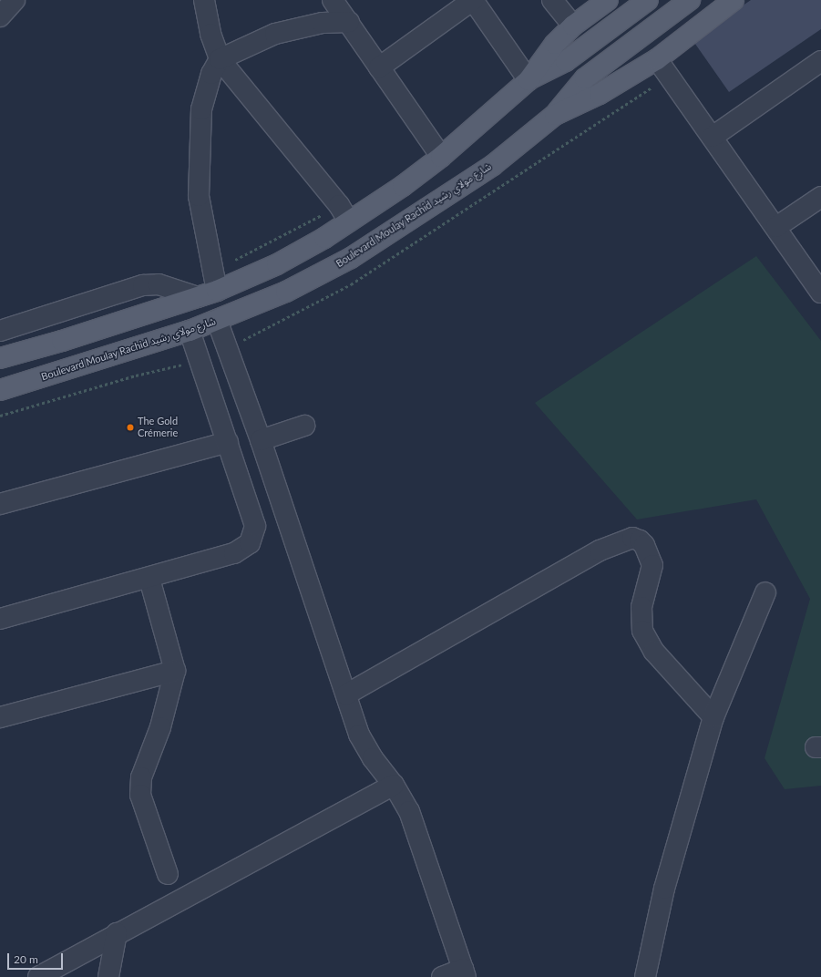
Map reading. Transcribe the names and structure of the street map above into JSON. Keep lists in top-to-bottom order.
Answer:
{
  "streets": {
    "main road": ["Boulevard Moulay Rachid شارع مولاي رشيد"]
  },
  "places": ["The Gold Crémerie"],
  "scale_bar": "20 m"
}
